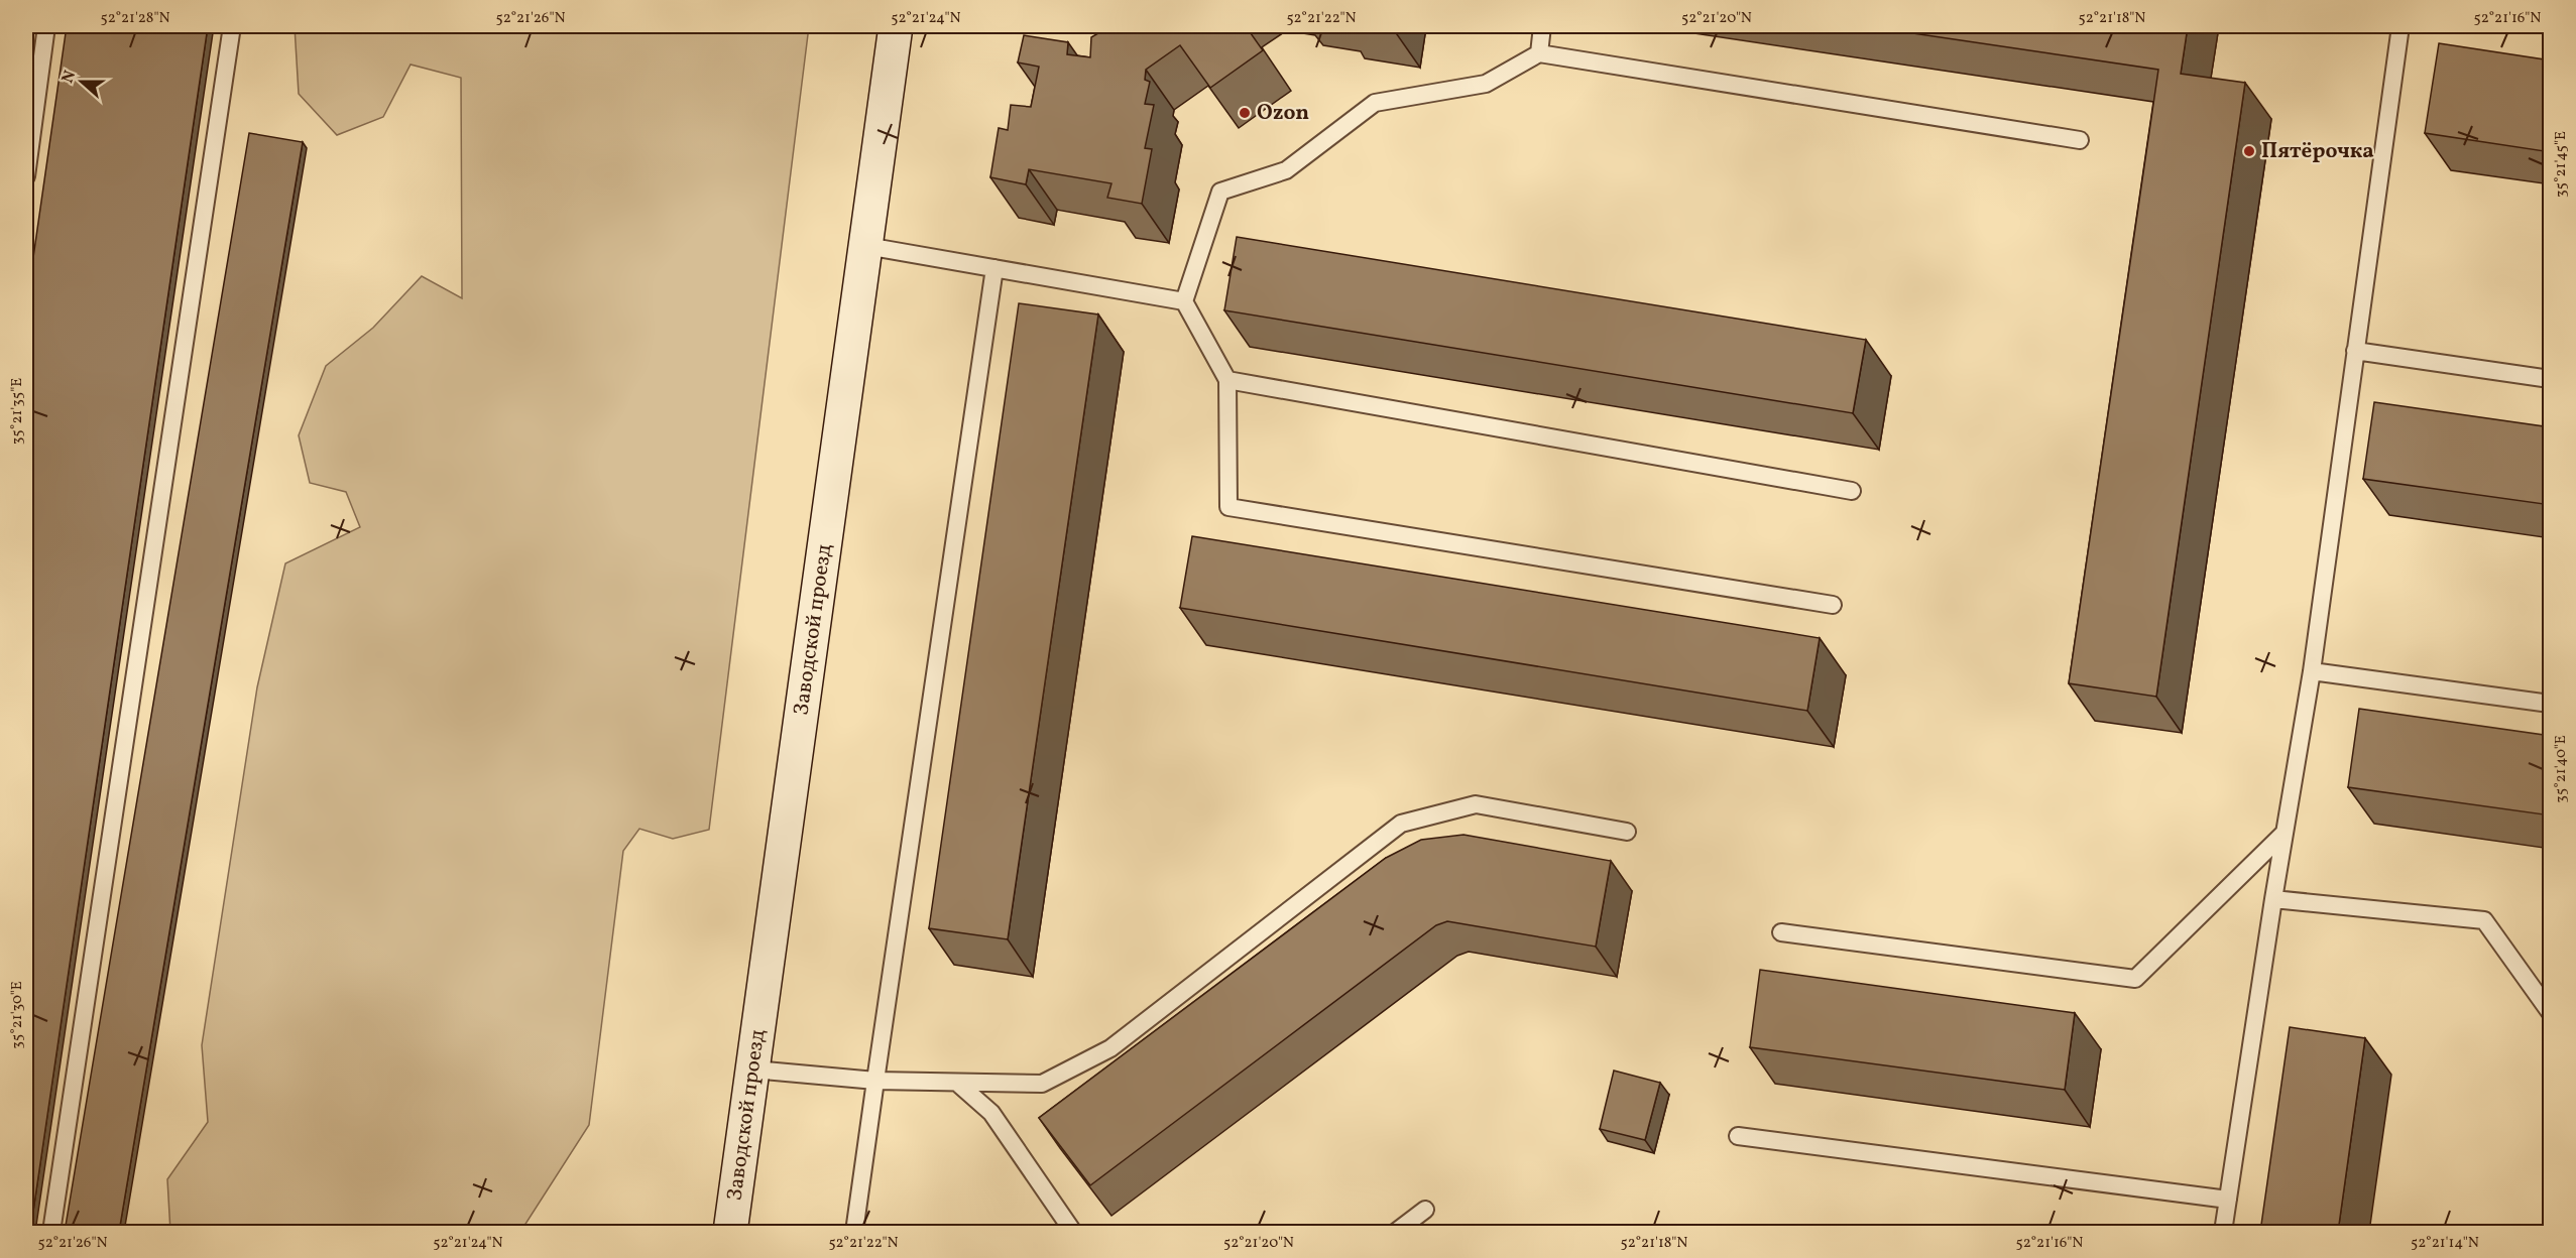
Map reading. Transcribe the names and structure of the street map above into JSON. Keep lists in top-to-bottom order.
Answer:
{
  "streets": {
    "main road": ["Заводской проезд"]
  },
  "places": ["Ozon", "Пятёрочка"],
  "north": "left",
  "coordinates": [
    "52°21'28\"N",
    "52°21'26\"N",
    "52°21'24\"N",
    "52°21'22\"N",
    "52°21'20\"N",
    "52°21'18\"N",
    "52°21'16\"N",
    "35°21'45\"E",
    "35°21'35\"E",
    "35°21'40\"E",
    "35°21'30\"E",
    "52°21'14\"N"
  ]
}
